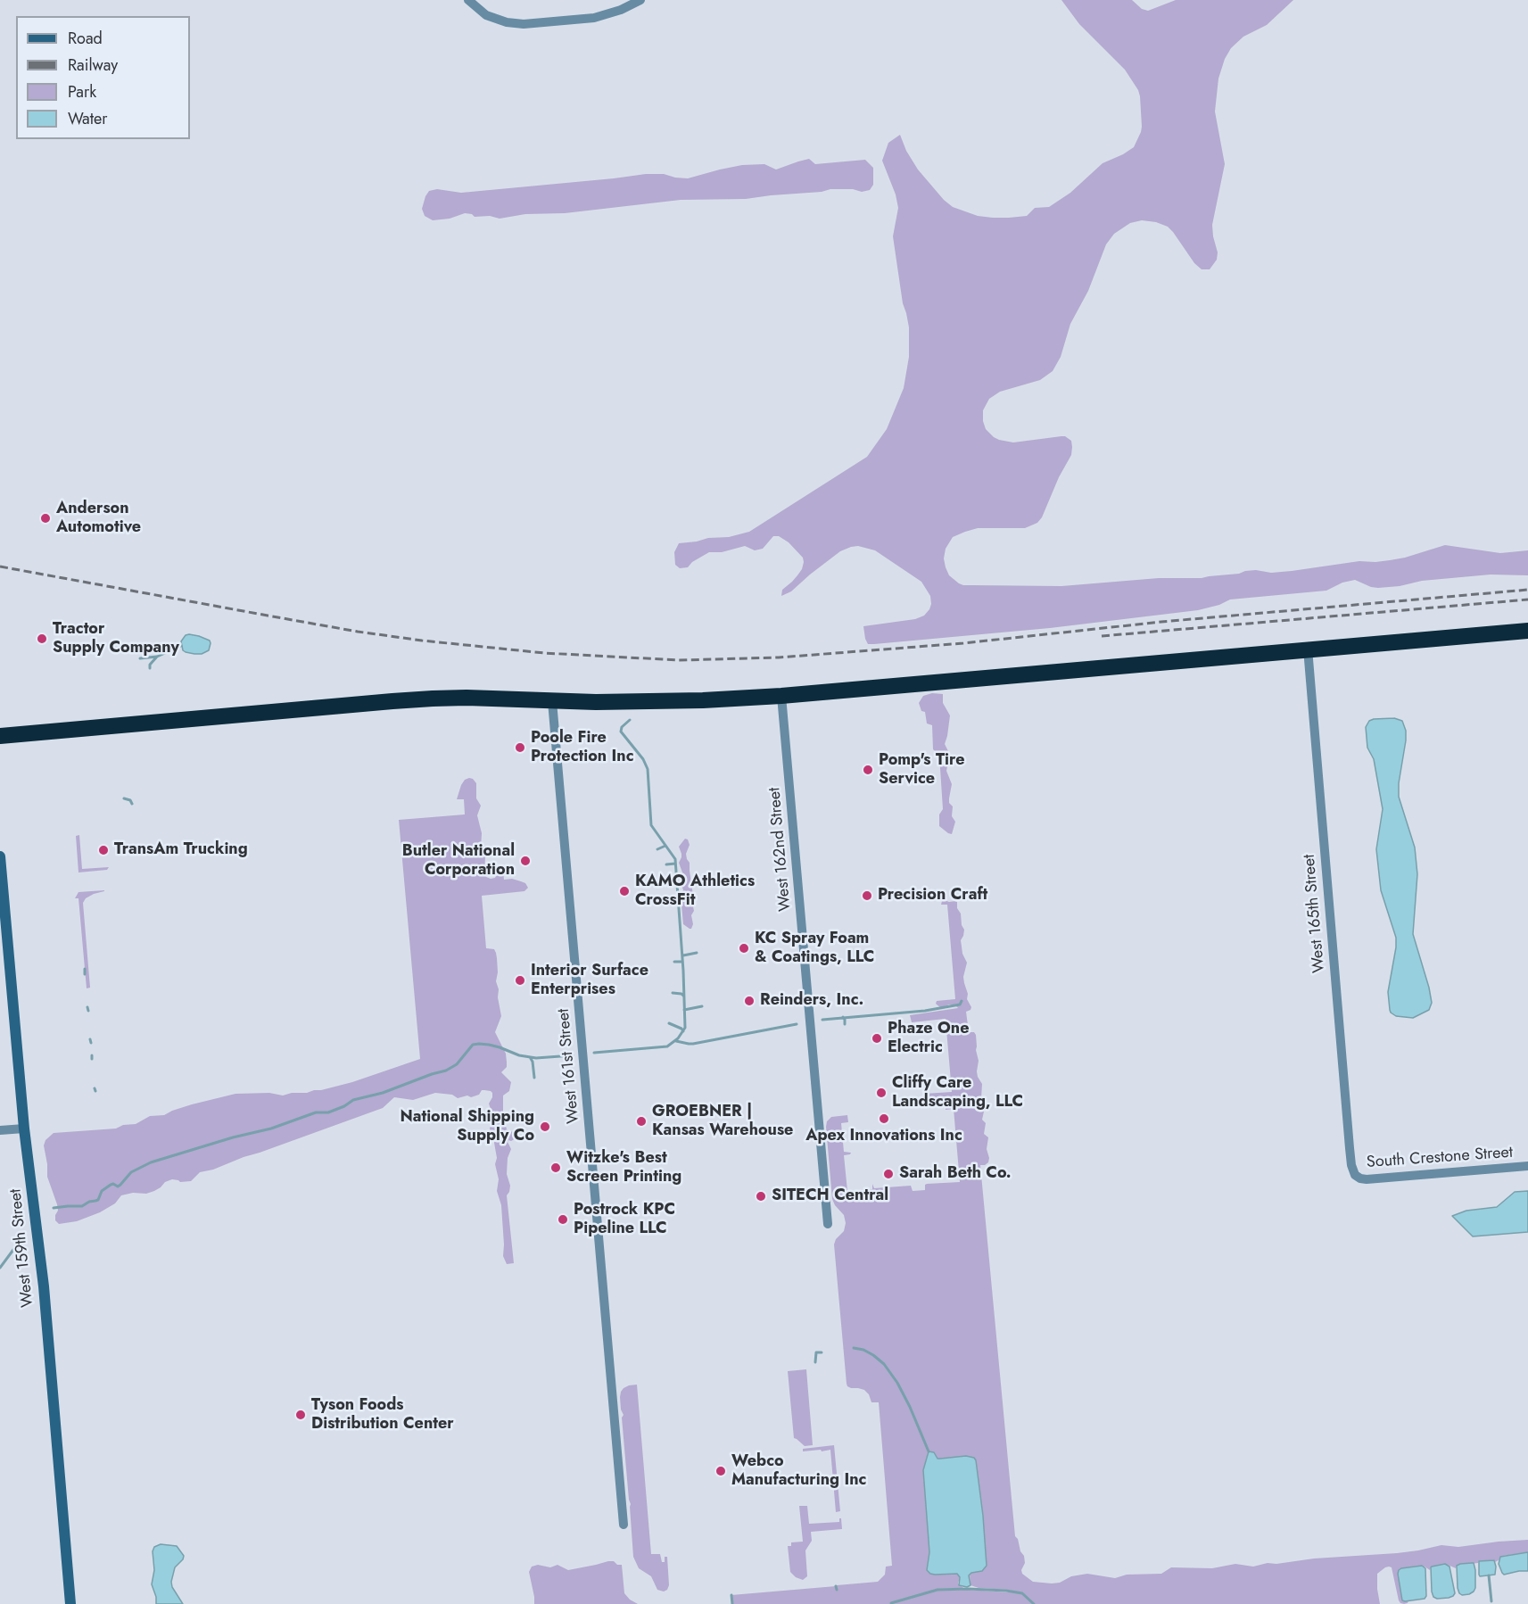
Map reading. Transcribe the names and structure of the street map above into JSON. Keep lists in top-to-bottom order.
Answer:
{
  "streets": {
    "street": [
      "West 162nd Street",
      "West 165th Street",
      "West 161st Street",
      "South Crestone Street",
      "West 159th Street"
    ]
  },
  "crossings": [
    ["West 165th Street", "South Crestone Street"]
  ],
  "places": [
    "Anderson Automotive",
    "Tractor Supply Company",
    "Poole Fire Protection Inc",
    "Pomp's Tire Service",
    "TransAm Trucking",
    "Butler National Corporation",
    "KAMO Athletics CrossFit",
    "Precision Craft",
    "KC Spray Foam & Coatings, LLC",
    "Interior Surface Enterprises",
    "Reinders, Inc.",
    "Phaze One Electric",
    "Cliffy Care Landscaping, LLC",
    "Apex Innovations Inc",
    "GROEBNER | Kansas Warehouse",
    "National Shipping Supply Co",
    "Witzke's Best Screen Printing",
    "Sarah Beth Co.",
    "SITECH Central",
    "Postrock KPC Pipeline LLC",
    "Tyson Foods Distribution Center",
    "Webco Manufacturing Inc"
  ],
  "legend": [
    "Road",
    "Railway",
    "Park",
    "Water"
  ]
}
